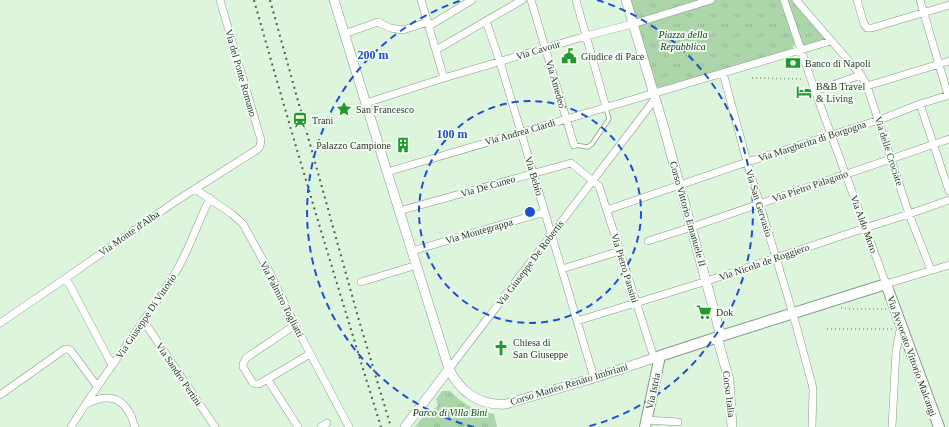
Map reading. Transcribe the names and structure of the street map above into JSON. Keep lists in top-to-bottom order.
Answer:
{
  "streets": {
    "main road": ["Via Avvocato Vittorio Malcangi", "Corso Matteo Renato Imbriani", "Via Istria"],
    "street": [
      "Via Cavour",
      "Via del Ponte Romano",
      "Via Amedeo",
      "Via Andrea Ciardi",
      "Via Margherita di Borgogna",
      "Via delle Crociate",
      "Via Bebio",
      "Via De Cuneo",
      "Via Pietro Palagano",
      "Via San Gervasio",
      "Corso Vittorio Emanuele II",
      "Via Aldo Moro",
      "Via Montegrappa",
      "Via Monte d'Alba",
      "Via Nicola de Roggiero",
      "Via Giuseppe De Robertis",
      "Via Pietro Pansini",
      "Via Palmiro Togliatti",
      "Via Giuseppe Di Vittorio",
      "Via Sandro Pertini",
      "Corso Italia"
    ]
  },
  "crossings": [
    ["Via Cavour", "Via Amedeo"],
    ["Via Cavour", "Via Bebio"],
    ["Via Cavour", "Corso Matteo Renato Imbriani"],
    ["Via del Ponte Romano", "Via Monte d'Alba"],
    ["Via Amedeo", "Via Andrea Ciardi"],
    ["Via Andrea Ciardi", "Via Bebio"],
    ["Via Andrea Ciardi", "Corso Vittorio Emanuele II"],
    ["Via Andrea Ciardi", "Via Giuseppe De Robertis"],
    ["Via Andrea Ciardi", "Corso Matteo Renato Imbriani"],
    ["Via Margherita di Borgogna", "Via delle Crociate"],
    ["Via Margherita di Borgogna", "Via San Gervasio"],
    ["Via Margherita di Borgogna", "Corso Vittorio Emanuele II"],
    ["Via Margherita di Borgogna", "Via Aldo Moro"],
    ["Via Margherita di Borgogna", "Via Pietro Pansini"],
    ["Via delle Crociate", "Via Pietro Palagano"],
    ["Via delle Crociate", "Via Nicola de Roggiero"],
    ["Via Bebio", "Via De Cuneo"],
    ["Via Bebio", "Via Montegrappa"],
    ["Via Bebio", "Via Nicola de Roggiero"],
    ["Via Bebio", "Via Giuseppe De Robertis"],
    ["Via Bebio", "Corso Matteo Renato Imbriani"],
    ["Via De Cuneo", "Via Giuseppe De Robertis"],
    ["Via De Cuneo", "Via Pietro Pansini"],
    ["Via De Cuneo", "Corso Matteo Renato Imbriani"],
    ["Via Pietro Palagano", "Via San Gervasio"],
    ["Via Pietro Palagano", "Corso Vittorio Emanuele II"],
    ["Via Pietro Palagano", "Via Aldo Moro"],
    ["Via San Gervasio", "Via Nicola de Roggiero"],
    ["Via San Gervasio", "Corso Matteo Renato Imbriani"],
    ["Corso Vittorio Emanuele II", "Via Nicola de Roggiero"],
    ["Corso Vittorio Emanuele II", "Via Giuseppe De Robertis"],
    ["Corso Vittorio Emanuele II", "Corso Matteo Renato Imbriani"],
    ["Corso Vittorio Emanuele II", "Corso Italia"],
    ["Via Aldo Moro", "Via Nicola de Roggiero"],
    ["Via Aldo Moro", "Via Avvocato Vittorio Malcangi"],
    ["Via Aldo Moro", "Corso Matteo Renato Imbriani"],
    ["Via Montegrappa", "Corso Matteo Renato Imbriani"],
    ["Via Monte d'Alba", "Via Palmiro Togliatti"],
    ["Via Nicola de Roggiero", "Via Pietro Pansini"],
    ["Via Giuseppe De Robertis", "Via Pietro Pansini"],
    ["Via Giuseppe De Robertis", "Corso Matteo Renato Imbriani"],
    ["Via Pietro Pansini", "Corso Matteo Renato Imbriani"],
    ["Via Pietro Pansini", "Via Istria"],
    ["Via Palmiro Togliatti", "Via Giuseppe Di Vittorio"],
    ["Via Giuseppe Di Vittorio", "Via Sandro Pertini"],
    ["Via Avvocato Vittorio Malcangi", "Corso Matteo Renato Imbriani"],
    ["Corso Matteo Renato Imbriani", "Via Istria"],
    ["Corso Matteo Renato Imbriani", "Corso Italia"]
  ],
  "parks": ["Piazza della Repubblica", "Parco di Villa Bini"],
  "places": {
    "public building": ["Giudice di Pace"],
    "bank": ["Banco di Napoli"],
    "hotel": ["B&B Travel & Living"],
    "place": ["San Francesco"],
    "station": ["Trani"],
    "building": ["Palazzo Campione"],
    "supermarket": ["Dok"],
    "church": ["Chiesa di San Giuseppe"]
  },
  "rings": ["200 m", "100 m"]
}
